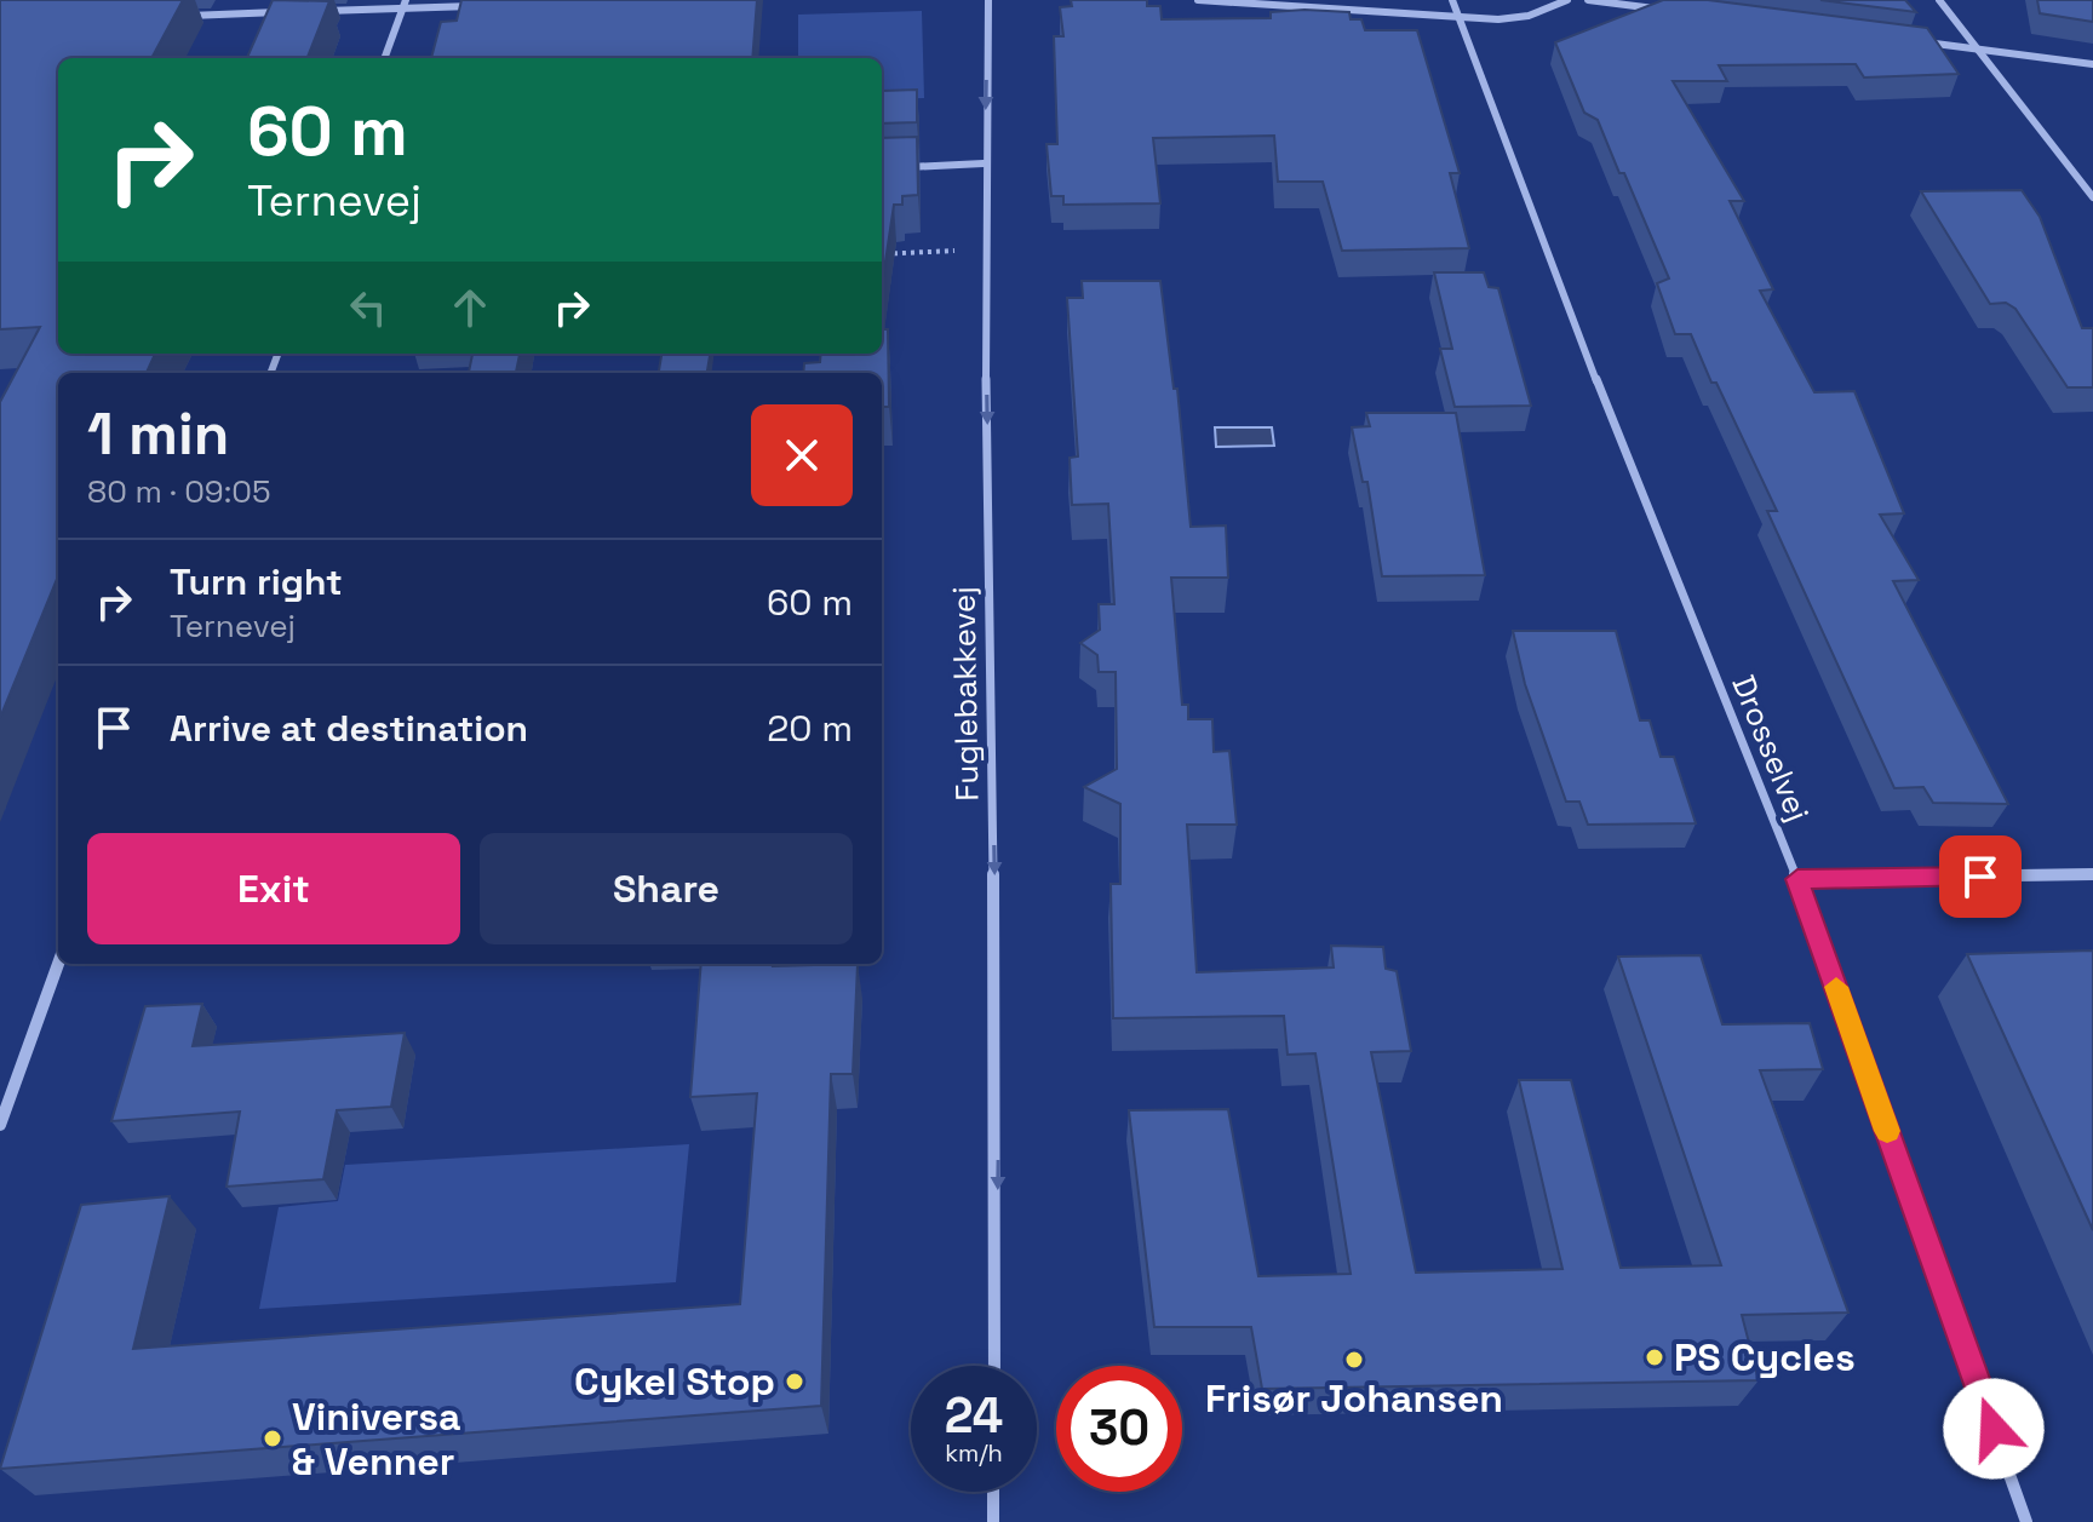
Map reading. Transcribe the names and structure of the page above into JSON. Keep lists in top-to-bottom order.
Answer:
{
  "streets": {
    "street": ["Fuglebakkevej", "Drosselvej"]
  },
  "one_way": ["Fuglebakkevej"],
  "places": [
    "PS Cycles",
    "Frisør Johansen",
    "Cykel Stop",
    "Viniversa & Venner"
  ],
  "page": {
    "turn": ["60 m", "Ternevej"],
    "heading": ["1 min", "80 m · 09:05"],
    "list": [
      {
        "name": "Turn right",
        "note": "Ternevej",
        "value": "60 m"
      },
      {
        "name": "Arrive at destination",
        "value": "20 m"
      }
    ],
    "buttons": ["Exit", "Share"],
    "speed": "24 km/h",
    "limit": "30"
  }
}
